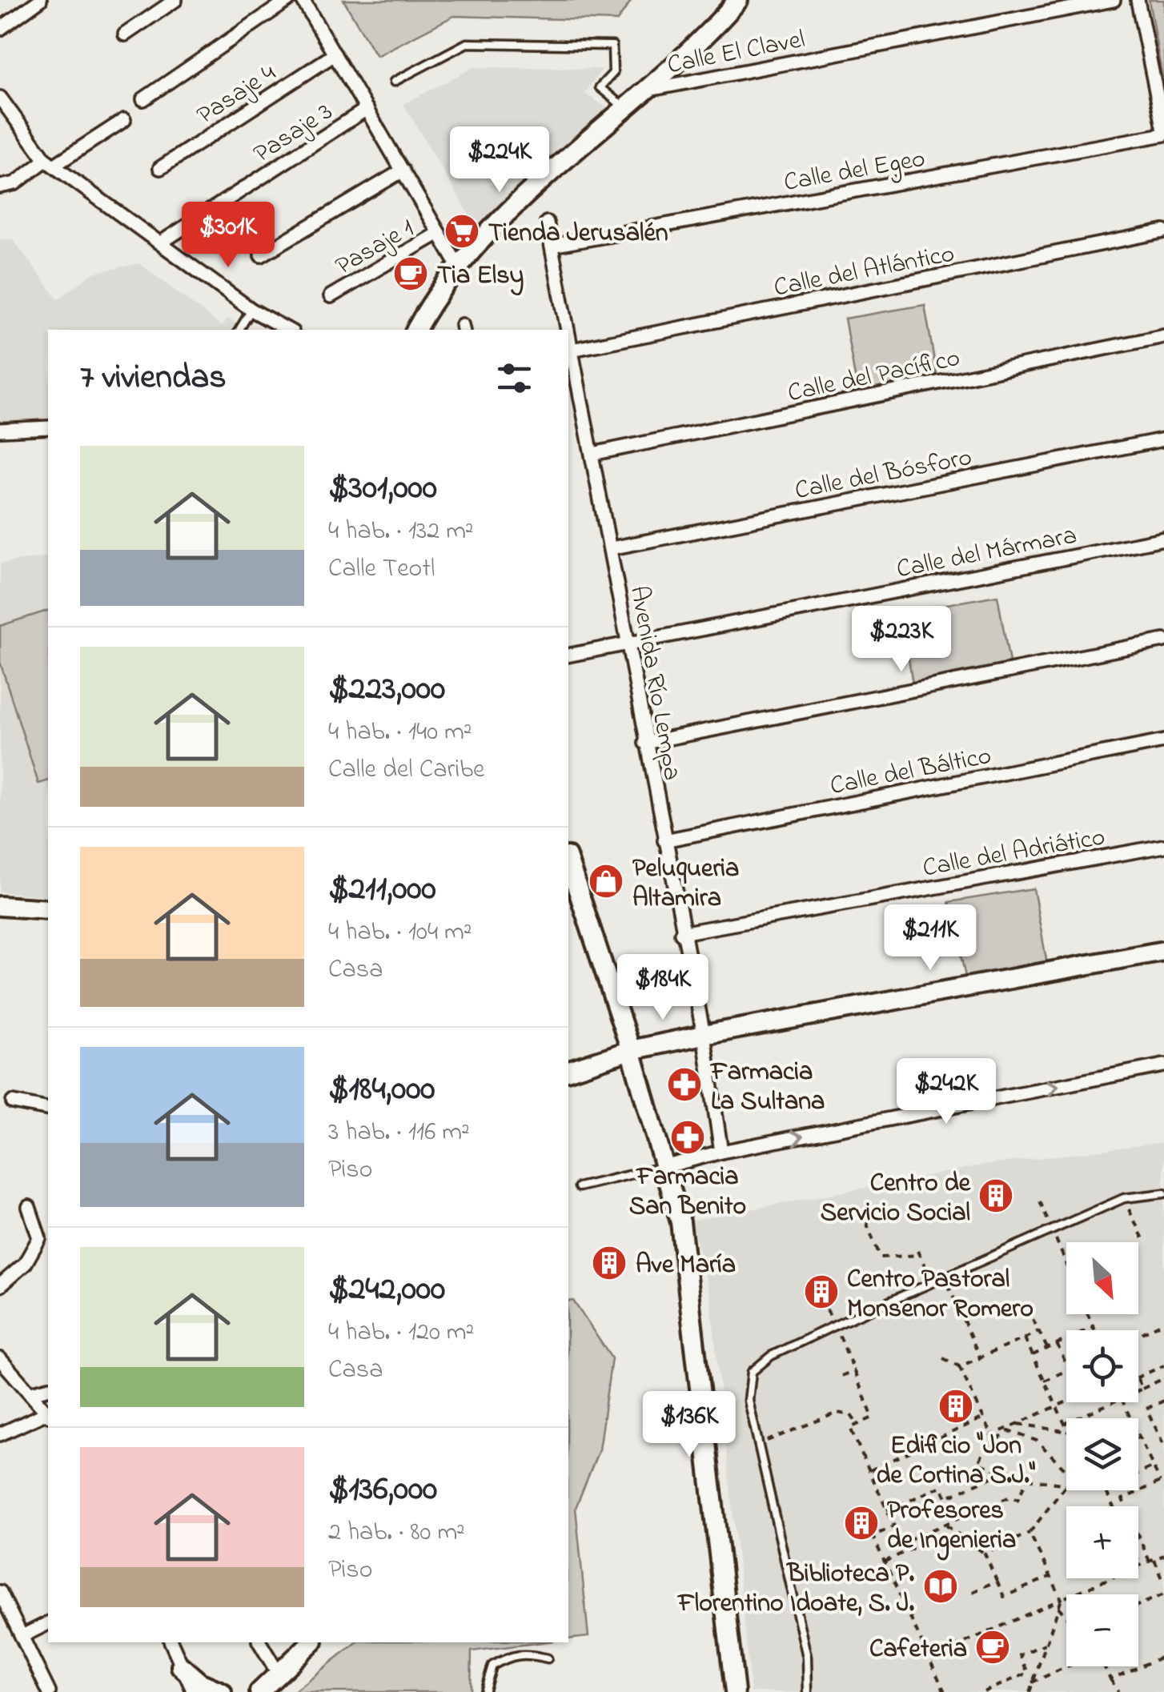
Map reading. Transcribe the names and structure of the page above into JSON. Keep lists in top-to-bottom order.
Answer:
{
  "streets": {
    "street": [
      "Calle El Clavel",
      "Pasaje 4",
      "Pasaje 3",
      "Calle del Egeo",
      "Pasaje 1",
      "Calle del Atlántico",
      "Calle del Pacífico",
      "Calle del Bósforo",
      "Calle del Mármara",
      "Avenida Río Lempa",
      "Calle del Báltico",
      "Calle del Adriático"
    ]
  },
  "crossings": [
    ["Calle del Egeo", "Avenida Río Lempa"],
    ["Calle del Atlántico", "Avenida Río Lempa"],
    ["Calle del Pacífico", "Avenida Río Lempa"],
    ["Calle del Bósforo", "Avenida Río Lempa"],
    ["Calle del Mármara", "Avenida Río Lempa"],
    ["Avenida Río Lempa", "Calle del Báltico"],
    ["Avenida Río Lempa", "Calle del Adriático"]
  ],
  "places": {
    "supermarket": ["Tienda Jerusalén"],
    "cafe": ["Tia Elsy", "Cafeteria"],
    "shop": ["Peluqueria Altamira"],
    "pharmacy": ["Farmacia La Sultana", "Farmacia San Benito"],
    "building": [
      "Centro de Servicio Social",
      "Ave María",
      "Centro Pastoral Monsenor Romero",
      "Edificio \"Jon de Cortina S.J.\"",
      "Profesores de Ingenieria"
    ],
    "library": ["Biblioteca P. Florentino Idoate, S. J."]
  },
  "north": "bottom right",
  "page": {
    "price": [
      "$224K",
      "$301K",
      "$223K",
      "$211K",
      "$184K",
      "$242K",
      "$136K"
    ],
    "heading": "7 viviendas",
    "list": [
      {
        "name": "$301,000",
        "note": "4 hab. · 132 m² · Calle Teotl"
      },
      {
        "name": "$223,000",
        "note": "4 hab. · 140 m² · Calle del Caribe"
      },
      {
        "name": "$211,000",
        "note": "4 hab. · 104 m² · Casa"
      },
      {
        "name": "$184,000",
        "note": "3 hab. · 116 m² · Piso"
      },
      {
        "name": "$242,000",
        "note": "4 hab. · 120 m² · Casa"
      },
      {
        "name": "$136,000",
        "note": "2 hab. · 80 m² · Piso"
      }
    ],
    "map_buttons": ["+", "−"]
  }
}
